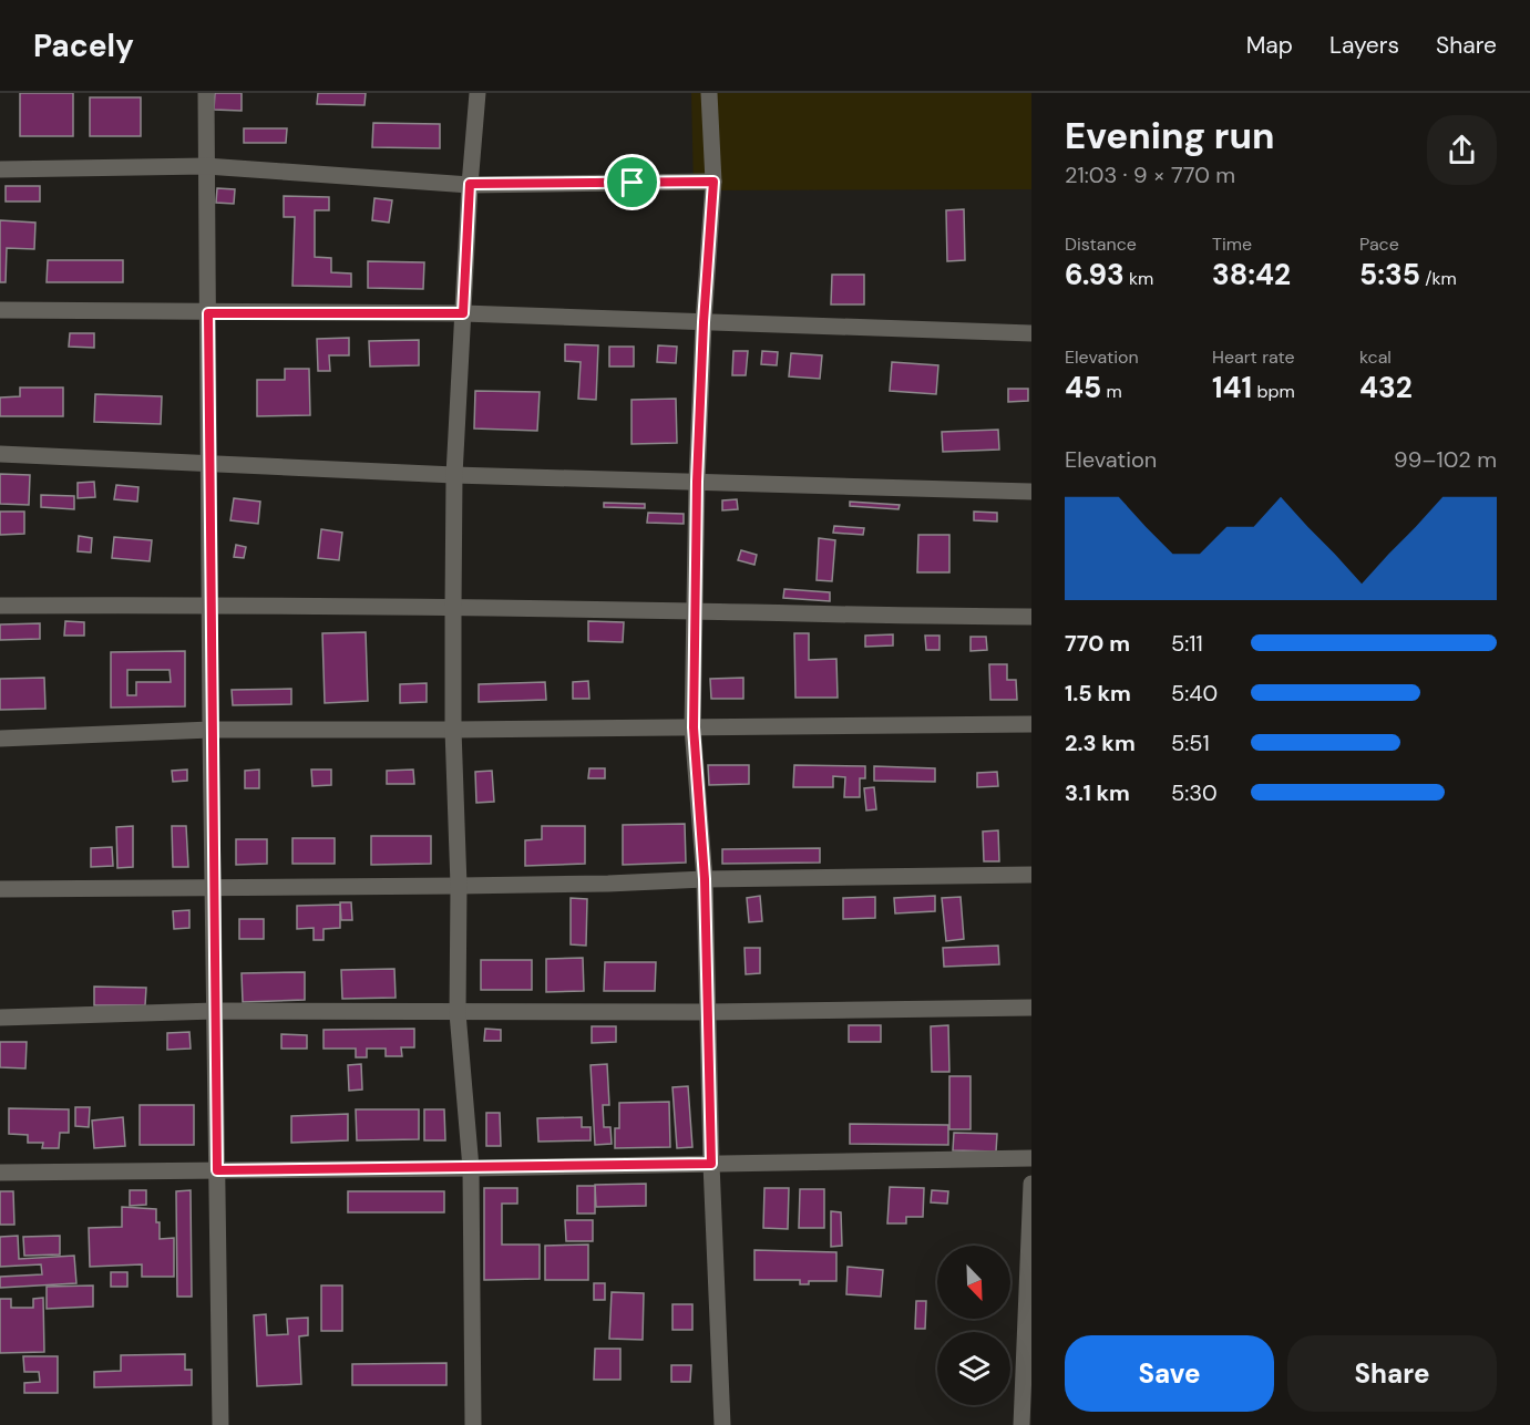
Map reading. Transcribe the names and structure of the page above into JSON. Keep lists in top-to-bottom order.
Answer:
{
  "north": "bottom right",
  "page": {
    "header": "Pacely",
    "nav": ["Map", "Layers", "Share"],
    "heading": ["Evening run", "21:03 · 9 × 770 m"],
    "stats": [
      ["Distance", "6.93 km"],
      ["Time", "38:42"],
      ["Pace", "5:35 /km"],
      ["Elevation", "45 m"],
      ["Heart rate", "141 bpm"],
      ["kcal", "432"]
    ],
    "chart": ["Elevation", "99–102 m"],
    "list": [
      {
        "name": "770 m",
        "note": "5:11"
      },
      {
        "name": "1.5 km",
        "note": "5:40"
      },
      {
        "name": "2.3 km",
        "note": "5:51"
      },
      {
        "name": "3.1 km",
        "note": "5:30"
      }
    ],
    "buttons": ["Save", "Share"]
  }
}
